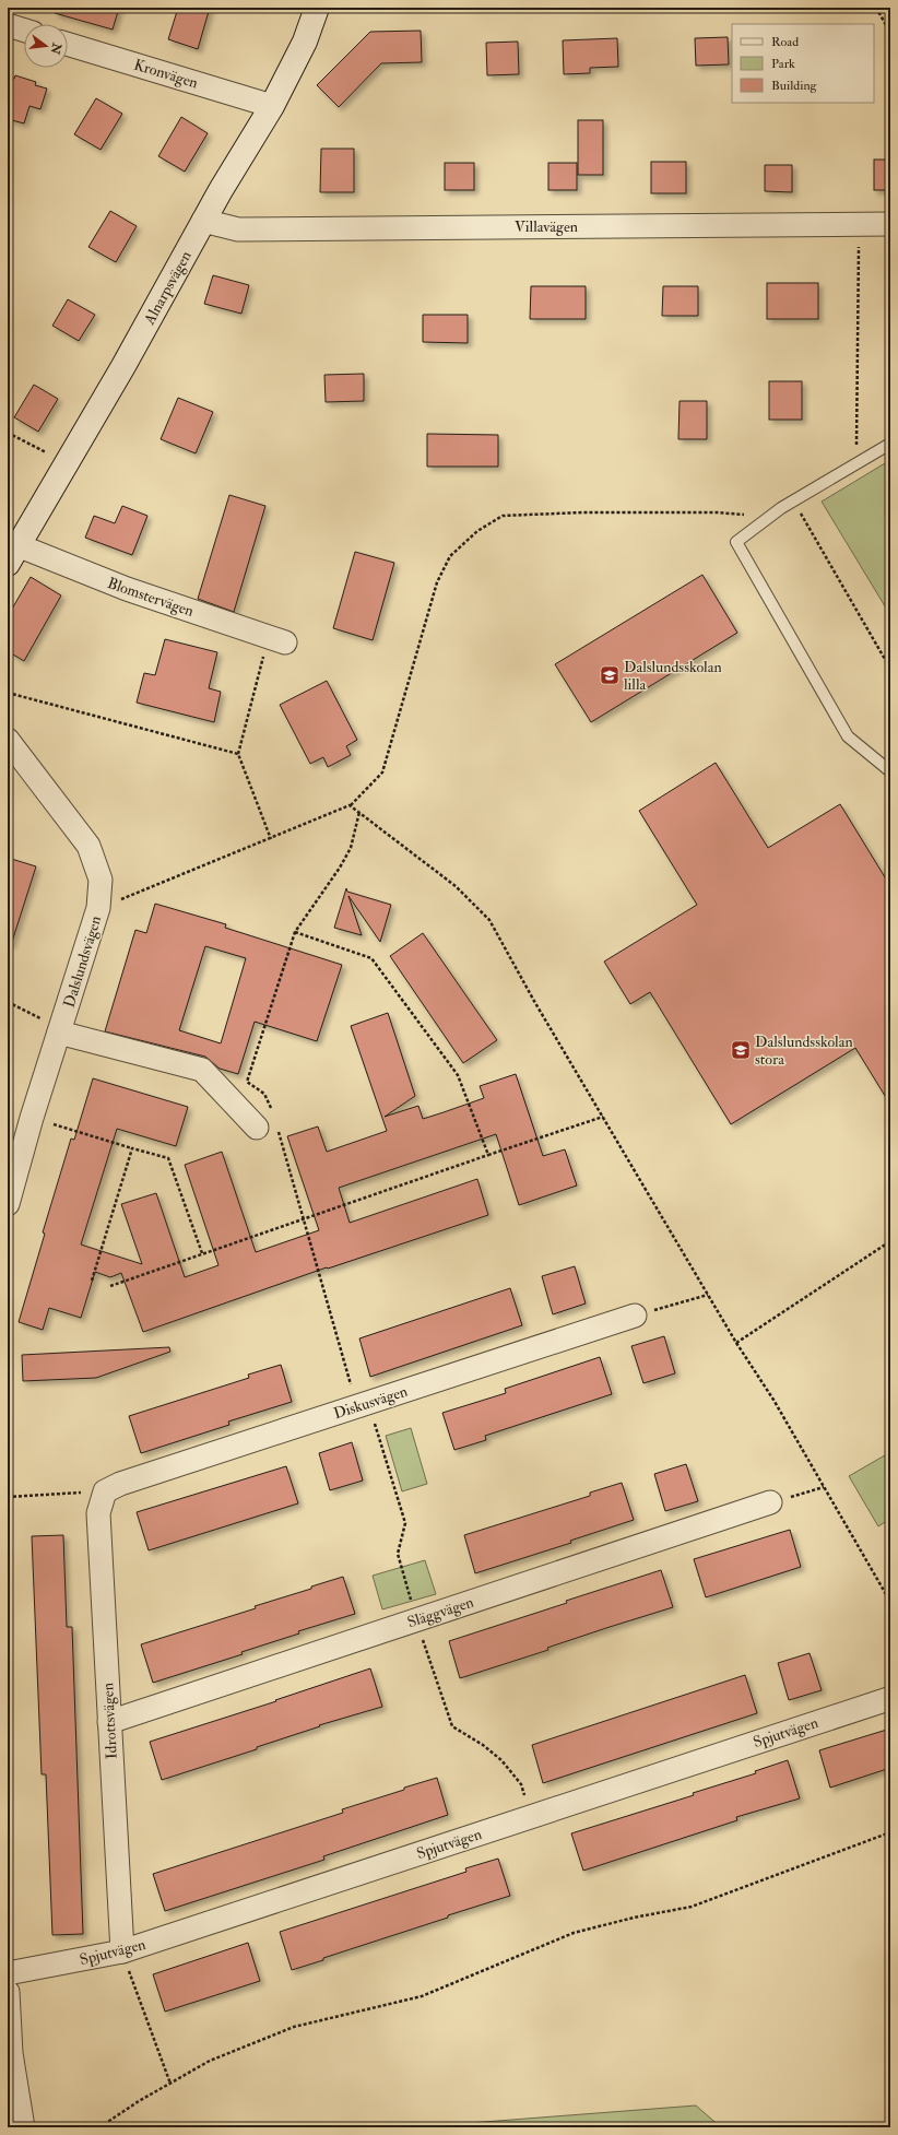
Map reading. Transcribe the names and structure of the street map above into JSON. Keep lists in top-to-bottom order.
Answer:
{
  "streets": {
    "street": [
      "Kronvägen",
      "Villavägen",
      "Alnarpsvägen",
      "Blomstervägen",
      "Dalslundsvägen",
      "Diskusvägen",
      "Släggvägen",
      "Idrottsvägen",
      "Spjutvägen"
    ]
  },
  "crossings": [
    ["Kronvägen", "Alnarpsvägen"],
    ["Villavägen", "Alnarpsvägen"],
    ["Alnarpsvägen", "Blomstervägen"],
    ["Diskusvägen", "Idrottsvägen"],
    ["Släggvägen", "Idrottsvägen"],
    ["Idrottsvägen", "Spjutvägen"]
  ],
  "places": {
    "school or university": ["Dalslundsskolan lilla", "Dalslundsskolan stora"]
  },
  "legend": ["Road", "Park", "Building"],
  "north": "right"
}
